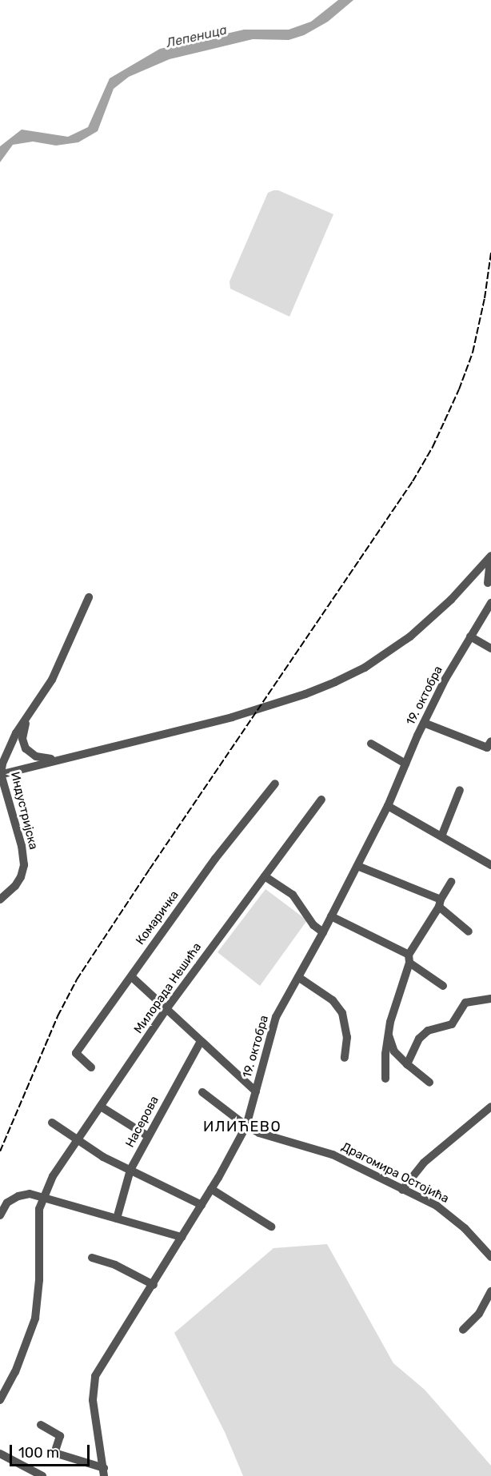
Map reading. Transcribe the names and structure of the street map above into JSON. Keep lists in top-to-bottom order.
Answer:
{
  "streets": {
    "street": [
      "19. октобра",
      "Индустријска",
      "Комаричка",
      "Милорада Нешића",
      "Насерова",
      "Драгомира Остојића"
    ]
  },
  "crossings": [
    ["19. октобра", "Драгомира Остојића"]
  ],
  "districts": ["ИЛИЋЕВО"],
  "water": ["Лепеница"],
  "scale_bar": "100 m"
}
